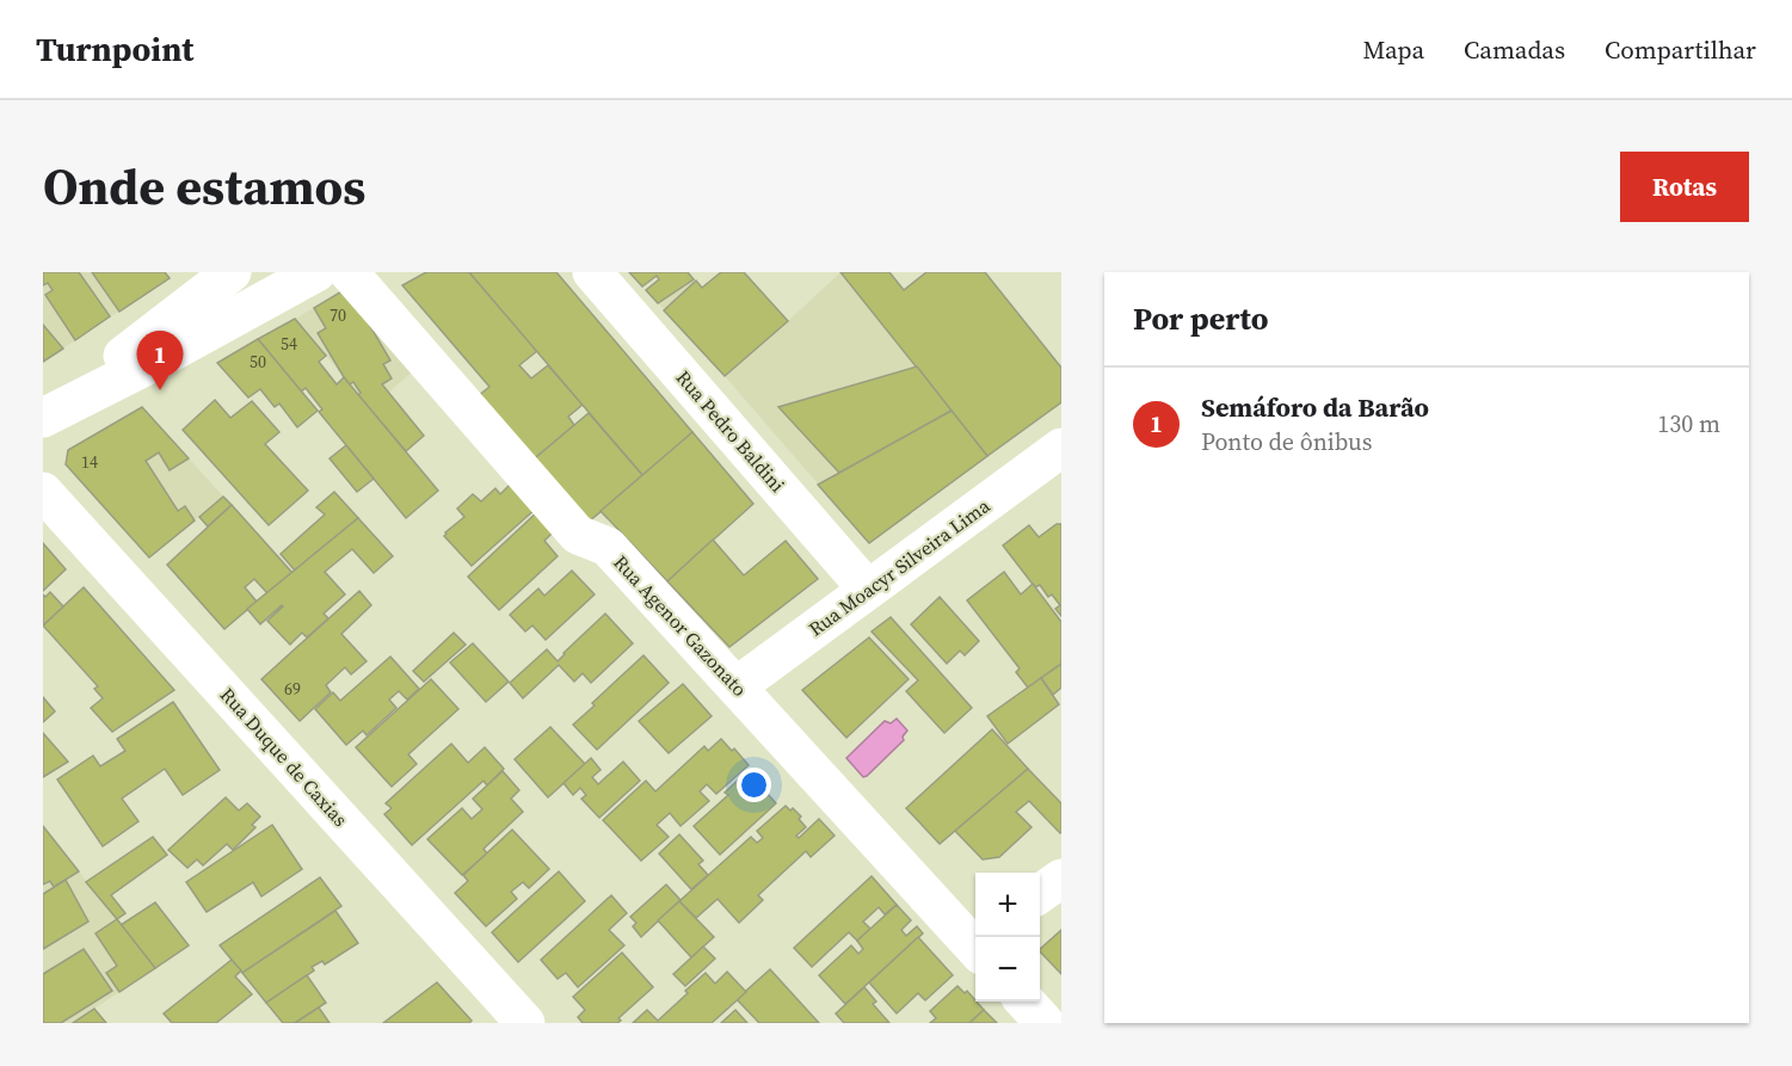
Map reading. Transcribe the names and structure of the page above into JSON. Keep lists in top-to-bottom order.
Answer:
{
  "streets": {
    "street": [
      "Rua Pedro Baldini",
      "Rua Moacyr Silveira Lima",
      "Rua Agenor Gazonato",
      "Rua Duque de Caxias"
    ]
  },
  "crossings": [
    ["Rua Pedro Baldini", "Rua Moacyr Silveira Lima"],
    ["Rua Moacyr Silveira Lima", "Rua Agenor Gazonato"]
  ],
  "house_numbers": [
    "70",
    "54",
    "50",
    "14",
    "69"
  ],
  "page": {
    "header": "Turnpoint",
    "nav": ["Mapa", "Camadas", "Compartilhar"],
    "title": "Onde estamos",
    "buttons": "Rotas",
    "heading": "Por perto",
    "pins": "1",
    "list": [
      {
        "mark": "1",
        "name": "Semáforo da Barão",
        "note": "Ponto de ônibus",
        "value": "130 m"
      }
    ],
    "map_buttons": ["+", "−"]
  }
}
